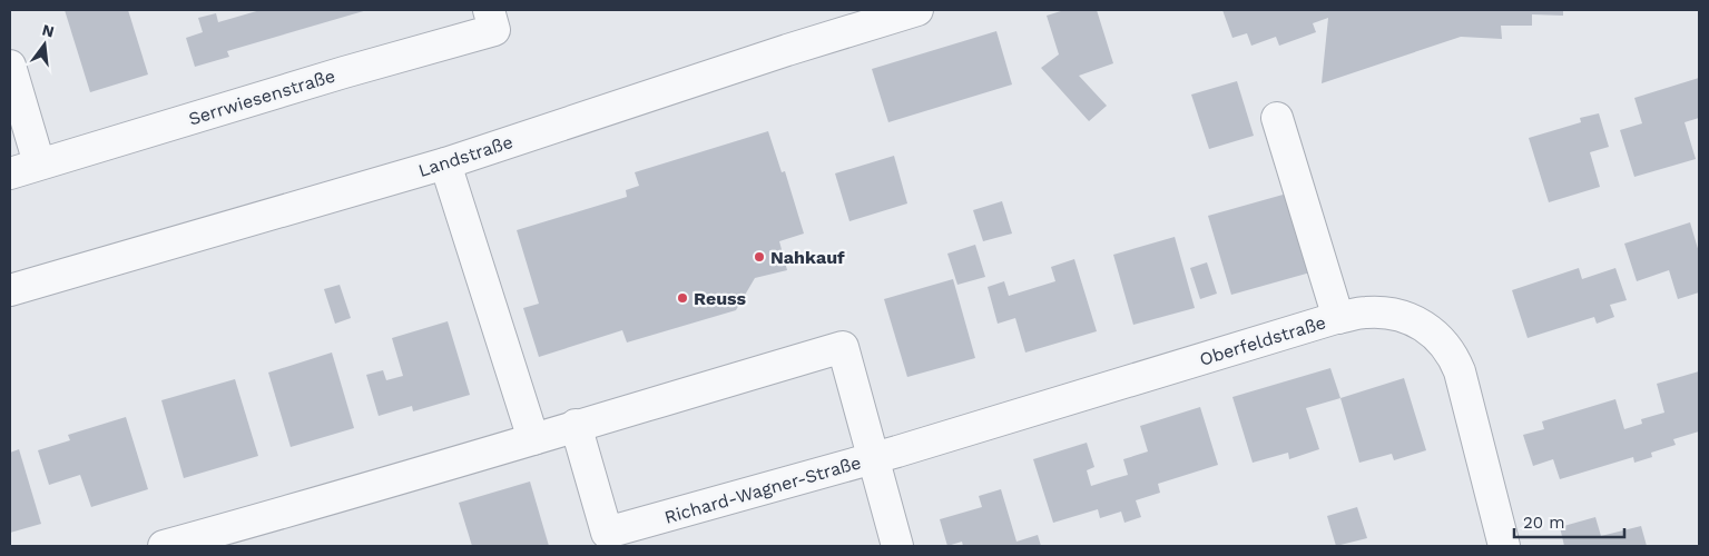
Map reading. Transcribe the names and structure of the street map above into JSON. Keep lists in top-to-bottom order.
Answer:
{
  "streets": {
    "street": [
      "Serrwiesenstraße",
      "Landstraße",
      "Oberfeldstraße",
      "Richard-Wagner-Straße"
    ]
  },
  "crossings": [
    ["Oberfeldstraße", "Richard-Wagner-Straße"]
  ],
  "places": ["Nahkauf", "Reuss"],
  "scale_bar": "20 m",
  "north": "top"
}
